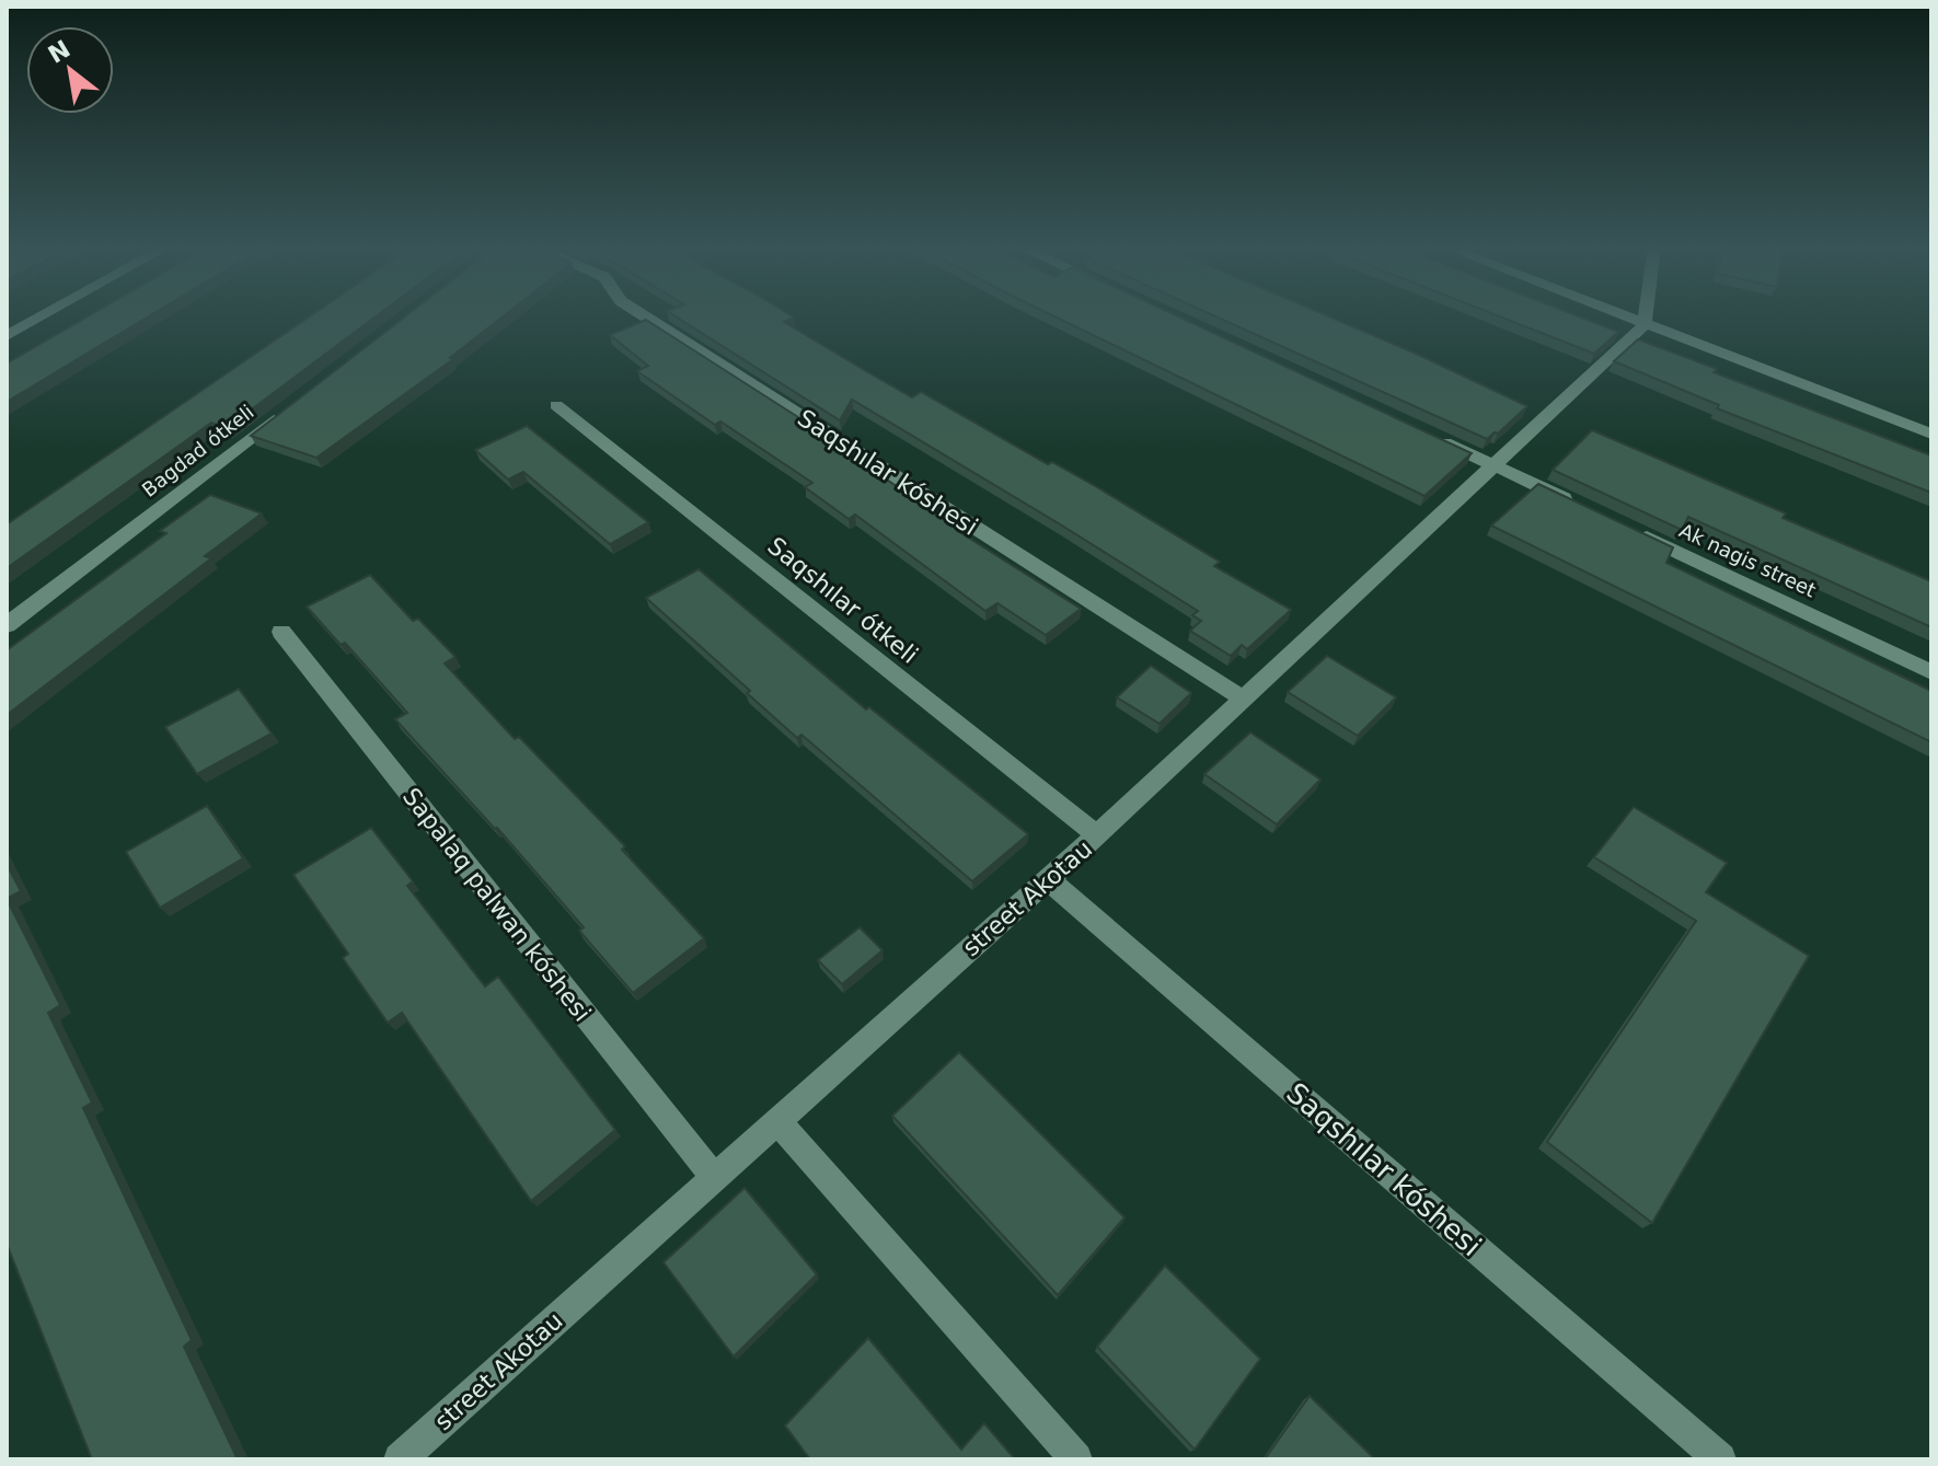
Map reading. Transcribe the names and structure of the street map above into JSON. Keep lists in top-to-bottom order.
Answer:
{
  "streets": {
    "street": [
      "Bagdad ótkeli",
      "Saqshılar kóshesi",
      "Ak nagis street",
      "Saqshılar ótkeli",
      "street Akotau",
      "Sapalaq palwan kóshesi"
    ]
  },
  "crossings": [
    ["Saqshılar kóshesi", "street Akotau"],
    ["Saqshılar ótkeli", "street Akotau"],
    ["street Akotau", "Sapalaq palwan kóshesi"]
  ],
  "north": "top left"
}
